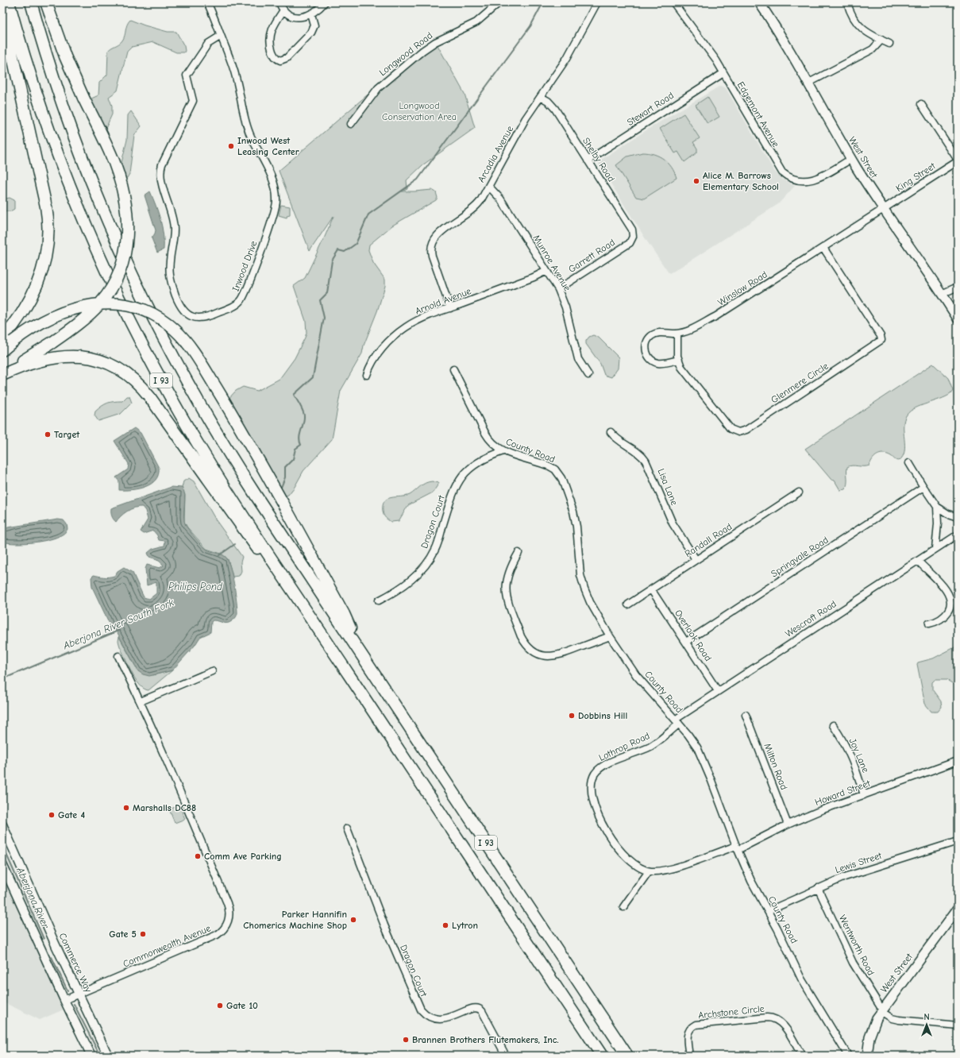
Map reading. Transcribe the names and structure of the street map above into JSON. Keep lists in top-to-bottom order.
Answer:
{
  "streets": {
    "highway": ["I 93"],
    "main road": ["West Street"],
    "street": [
      "Longwood Road",
      "Stewart Road",
      "Edgemont Avenue",
      "Arcadia Avenue",
      "Shelby Road",
      "King Street",
      "Garrett Road",
      "Munroe Avenue",
      "Inwood Drive",
      "Winslow Road",
      "Arnold Avenue",
      "Glenmere Circle",
      "County Road",
      "Lisa Lane",
      "Dragon Court",
      "Randall Road",
      "Springvale Road",
      "Wescroft Road",
      "Overlook Road",
      "Lothrop Road",
      "Joy Lane",
      "Milton Road",
      "Howard Street",
      "Lewis Street",
      "Wentworth Road",
      "Commonwealth Avenue",
      "Commerce Way",
      "Archstone Circle"
    ]
  },
  "crossings": [
    ["Stewart Road", "Edgemont Avenue"],
    ["Stewart Road", "Shelby Road"],
    ["Edgemont Avenue", "West Street"],
    ["Arcadia Avenue", "Shelby Road"],
    ["Arcadia Avenue", "Munroe Avenue"],
    ["Arcadia Avenue", "Arnold Avenue"],
    ["West Street", "King Street"],
    ["West Street", "Winslow Road"],
    ["West Street", "Wentworth Road"],
    ["Shelby Road", "Garrett Road"],
    ["King Street", "Winslow Road"],
    ["Garrett Road", "Munroe Avenue"],
    ["Munroe Avenue", "Arnold Avenue"],
    ["Winslow Road", "Glenmere Circle"],
    ["County Road", "Dragon Court"],
    ["County Road", "Wescroft Road"],
    ["County Road", "Lothrop Road"],
    ["County Road", "Howard Street"],
    ["County Road", "Lewis Street"],
    ["Lisa Lane", "Randall Road"],
    ["Randall Road", "Overlook Road"],
    ["Springvale Road", "Overlook Road"],
    ["Wescroft Road", "Overlook Road"],
    ["Wescroft Road", "Lothrop Road"],
    ["Joy Lane", "Howard Street"],
    ["Milton Road", "Howard Street"],
    ["Lewis Street", "Wentworth Road"],
    ["Commonwealth Avenue", "Commerce Way"]
  ],
  "water": ["Philips Pond", "Aberjona River South Fork", "Aberjona River"],
  "parks": ["Longwood Conservation Area"],
  "places": [
    "Inwood West Leasing Center",
    "Alice M. Barrows Elementary School",
    "Target",
    "Dobbins Hill",
    "Marshalls DC88",
    "Gate 4",
    "Comm Ave Parking",
    "Parker Hannifin Chomerics Machine Shop",
    "Lytron",
    "Gate 5",
    "Gate 10",
    "Brannen Brothers Flutemakers, Inc."
  ],
  "north": "top"
}
